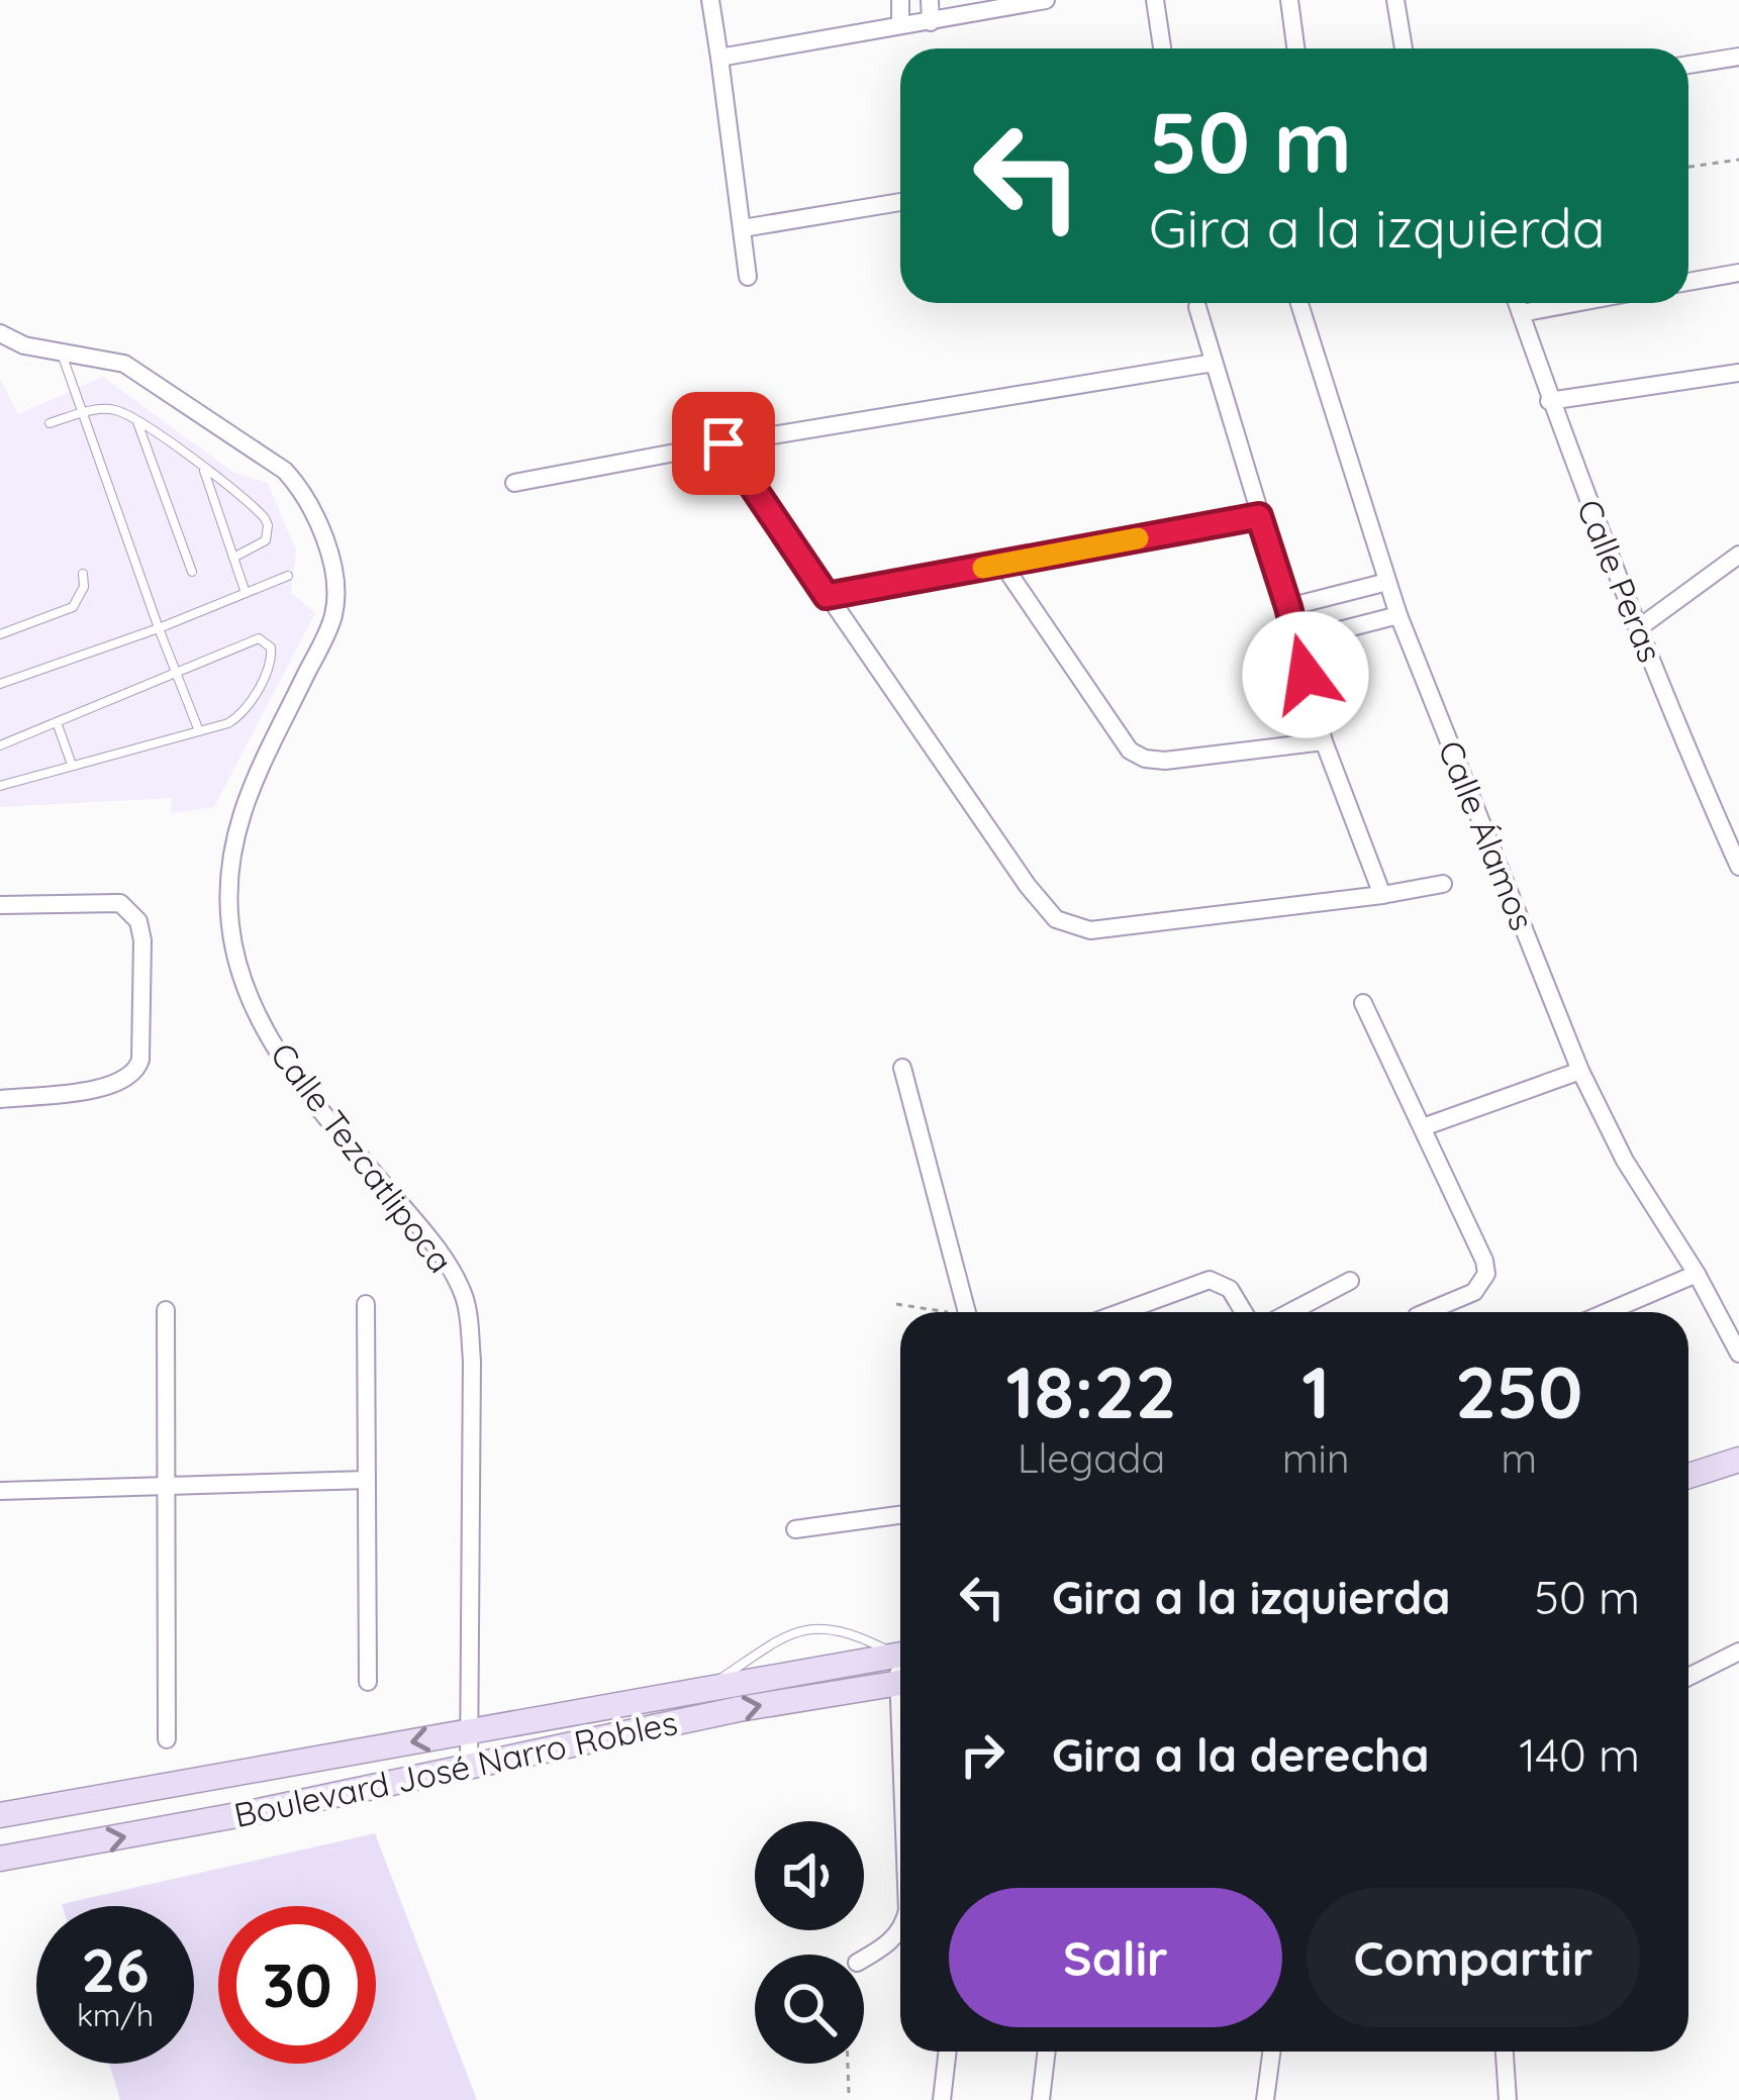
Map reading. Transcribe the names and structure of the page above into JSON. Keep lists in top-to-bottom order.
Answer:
{
  "streets": {
    "street": [
      "Calle Peras",
      "Calle Álamos",
      "Calle Tezcatlipoca",
      "Boulevard José Narro Robles"
    ]
  },
  "crossings": [
    ["Calle Tezcatlipoca", "Boulevard José Narro Robles"]
  ],
  "page": {
    "turn": ["50 m", "Gira a la izquierda"],
    "eta": [
      "18:22",
      "Llegada",
      "1",
      "min",
      "250",
      "m"
    ],
    "list": [
      {
        "name": "Gira a la izquierda",
        "value": "50 m"
      },
      {
        "name": "Gira a la derecha",
        "value": "140 m"
      }
    ],
    "buttons": ["Salir", "Compartir"],
    "speed": "26 km/h",
    "limit": "30"
  }
}
